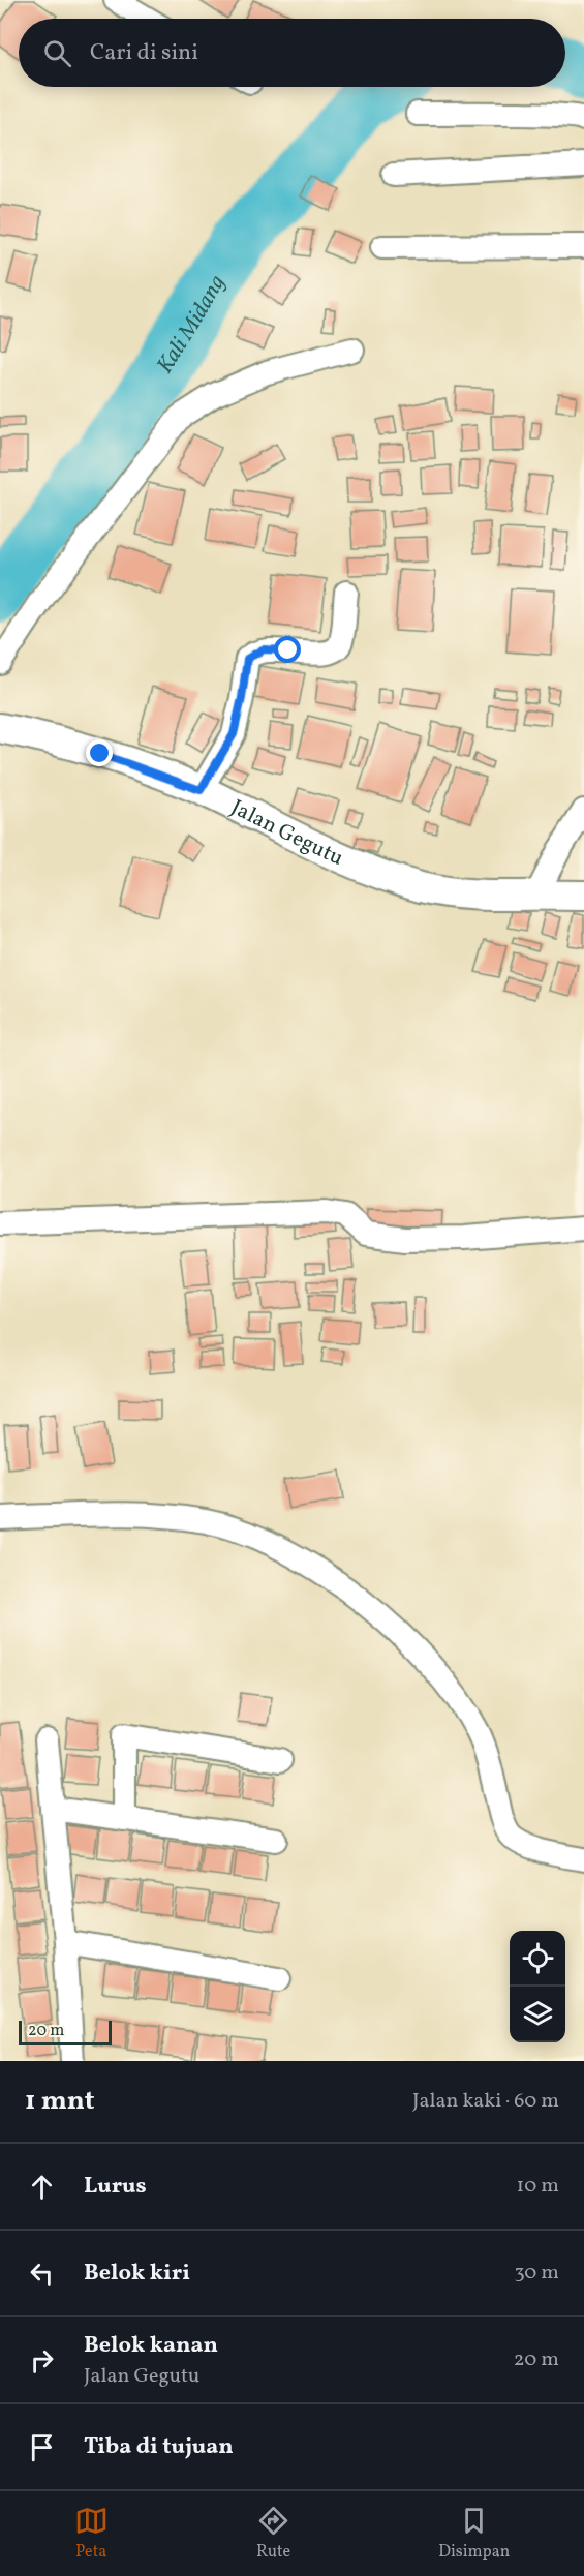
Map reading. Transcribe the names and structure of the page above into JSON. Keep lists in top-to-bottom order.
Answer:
{
  "streets": {
    "street": ["Jalan Gegutu"]
  },
  "water": ["Kali Midang"],
  "scale_bar": "20 m",
  "page": {
    "search": "Cari di sini",
    "scale": "20 m",
    "heading": ["1 mnt", "Jalan kaki · 60 m"],
    "list": [
      ["Lurus", "10 m"],
      ["Belok kiri", "30 m"],
      ["Belok kanan", "Jalan Gegutu", "20 m"],
      "Tiba di tujuan"
    ],
    "nav": ["Peta", "Rute", "Disimpan"]
  }
}
